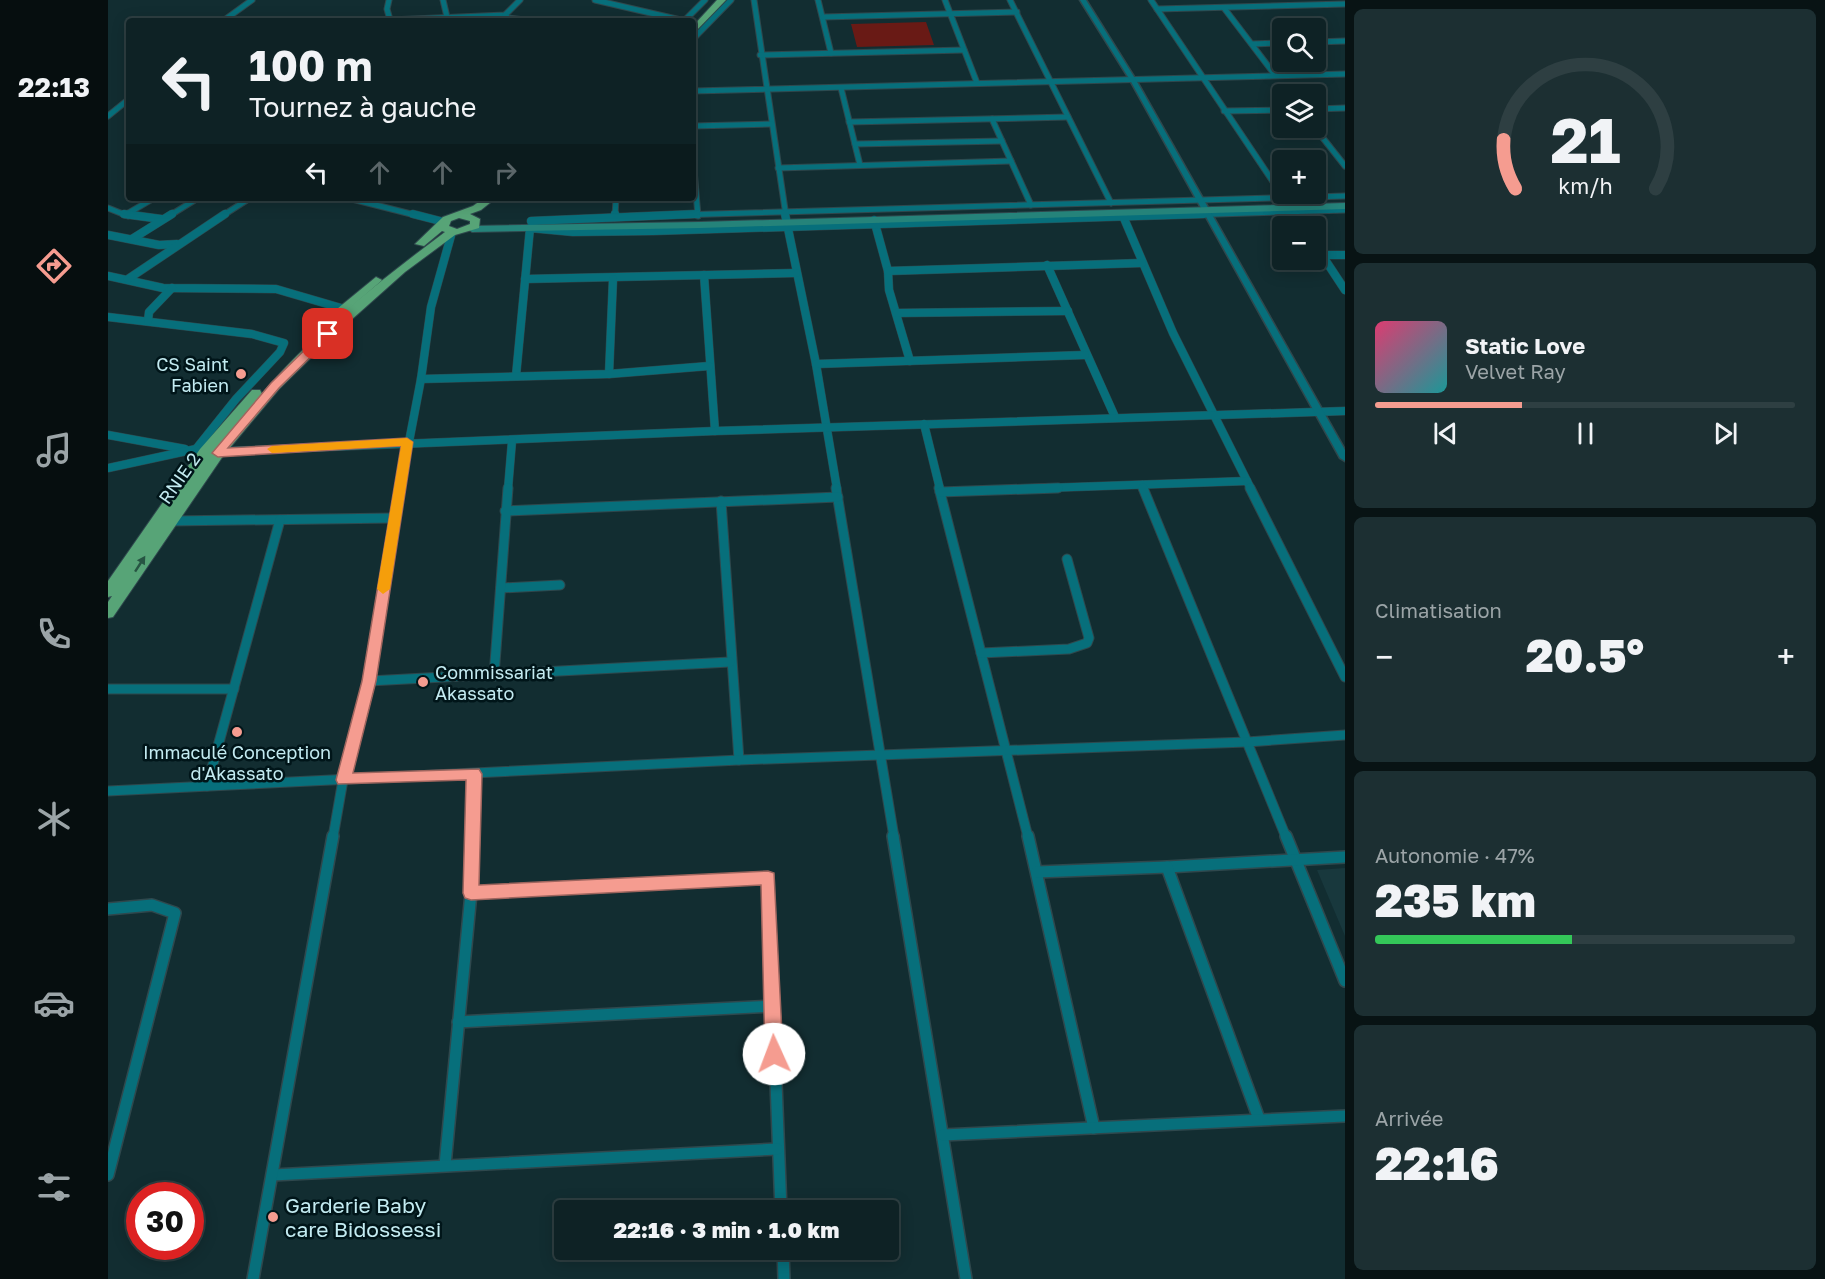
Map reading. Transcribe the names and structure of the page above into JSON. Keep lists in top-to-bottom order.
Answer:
{
  "streets": {
    "highway": ["RNIE 2"]
  },
  "places": [
    "CS Saint Fabien",
    "Commissariat Akassato",
    "Immaculé Conception d'Akassato",
    "Garderie Baby care Bidossessi"
  ],
  "page": {
    "tabs": "22:13",
    "map_buttons": ["+", "−"],
    "turn": ["100 m", "Tournez à gauche"],
    "song": ["Static Love", "Velvet Ray"],
    "tile": [
      "Climatisation",
      ["Autonomie · 47%", "235 km"],
      ["Arrivée", "22:16"]
    ],
    "heat": ["−", "20.5°", "+"],
    "limit": "30",
    "trip": "22:16 · 3 min · 1.0 km",
    "gauge": ["21", "km/h"]
  }
}
